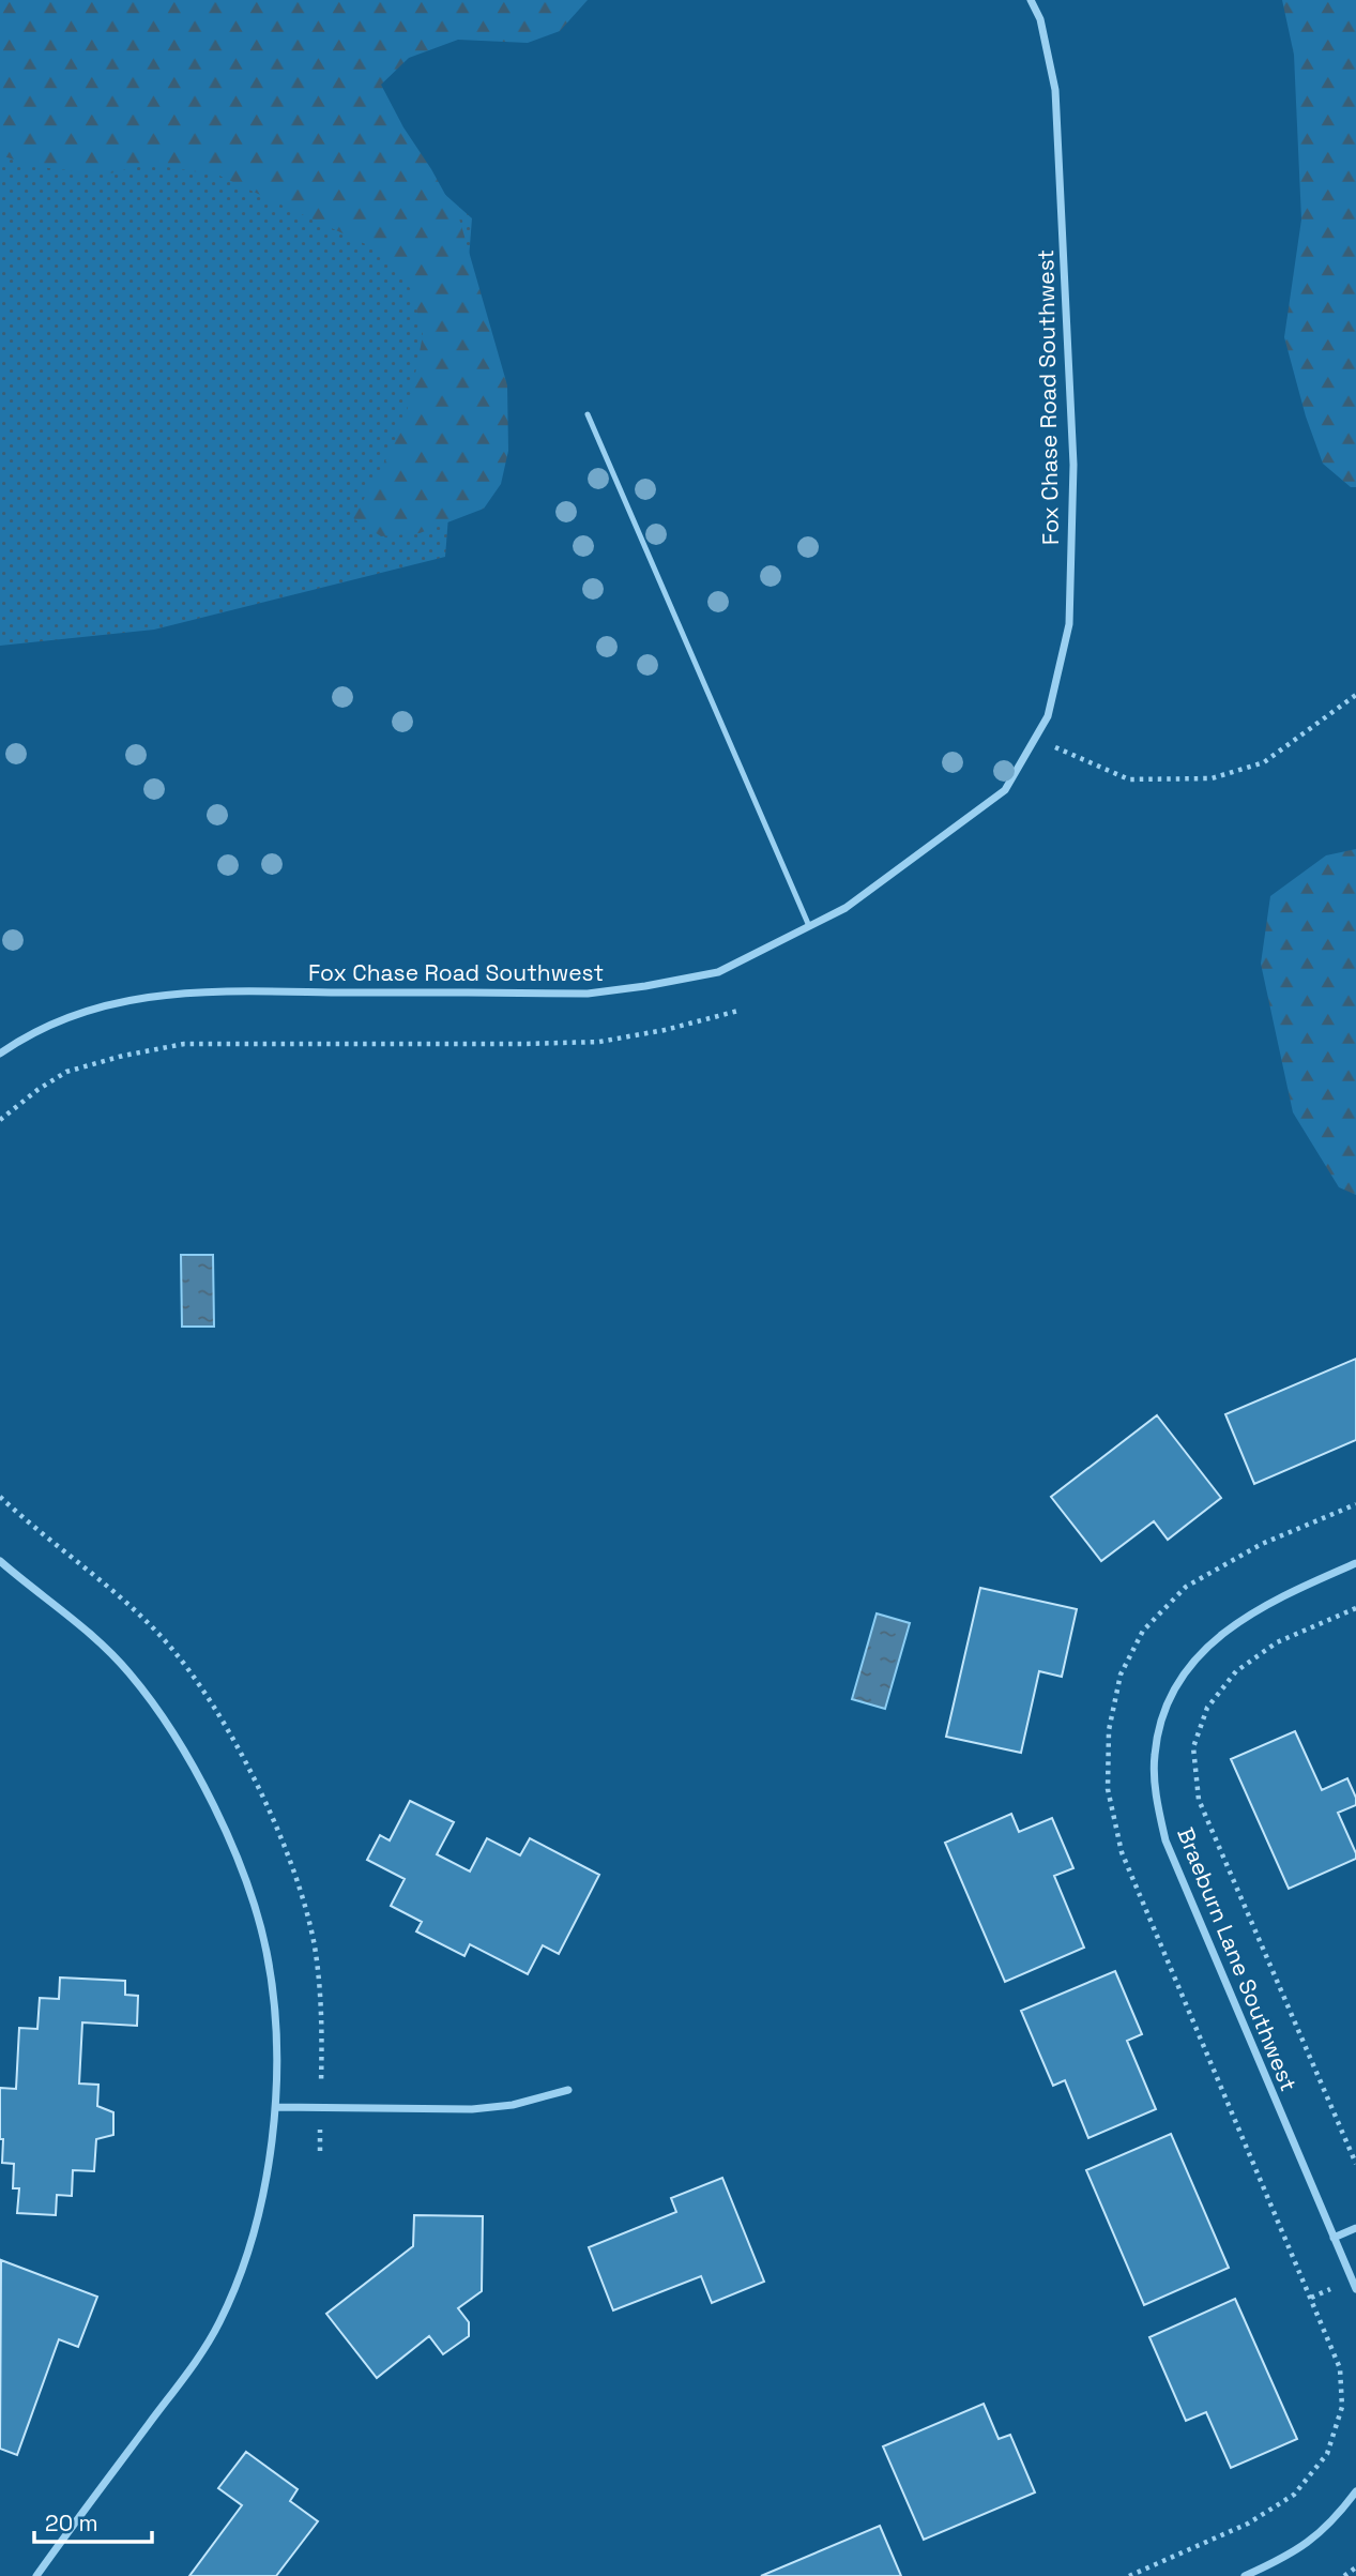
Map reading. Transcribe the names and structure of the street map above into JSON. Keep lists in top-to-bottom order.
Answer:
{
  "streets": {
    "street": ["Fox Chase Road Southwest", "Braeburn Lane Southwest"]
  },
  "scale_bar": "20 m"
}
